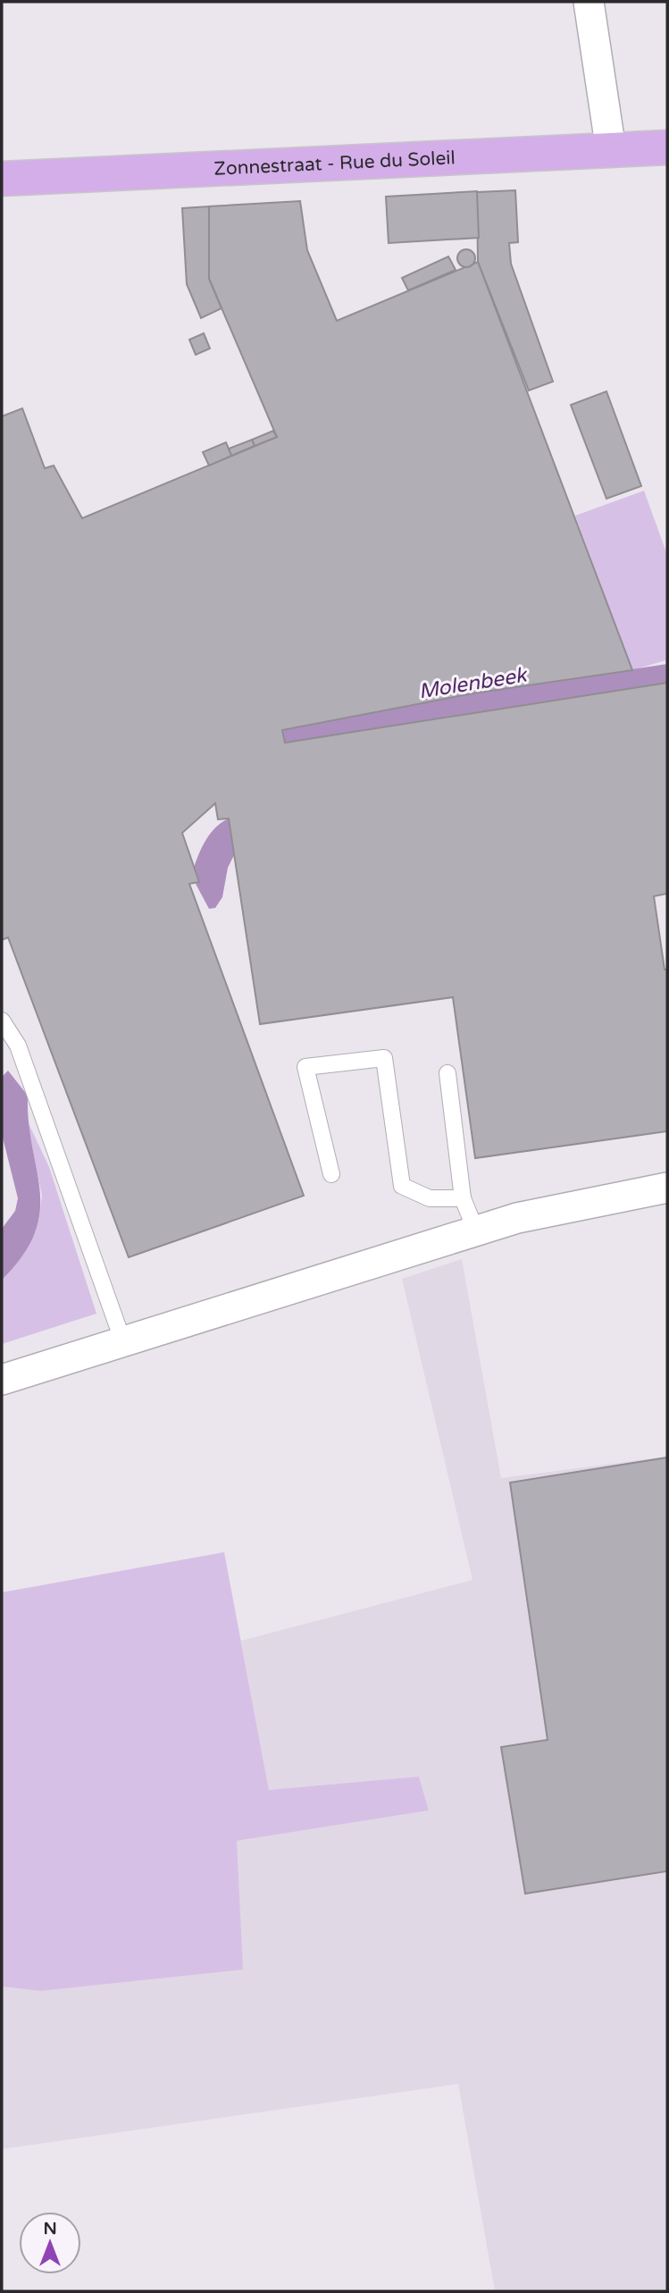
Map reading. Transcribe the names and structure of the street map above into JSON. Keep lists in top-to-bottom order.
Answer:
{
  "streets": {
    "main road": ["Zonnestraat - Rue du Soleil"]
  },
  "water": ["Molenbeek"],
  "north": "top"
}
